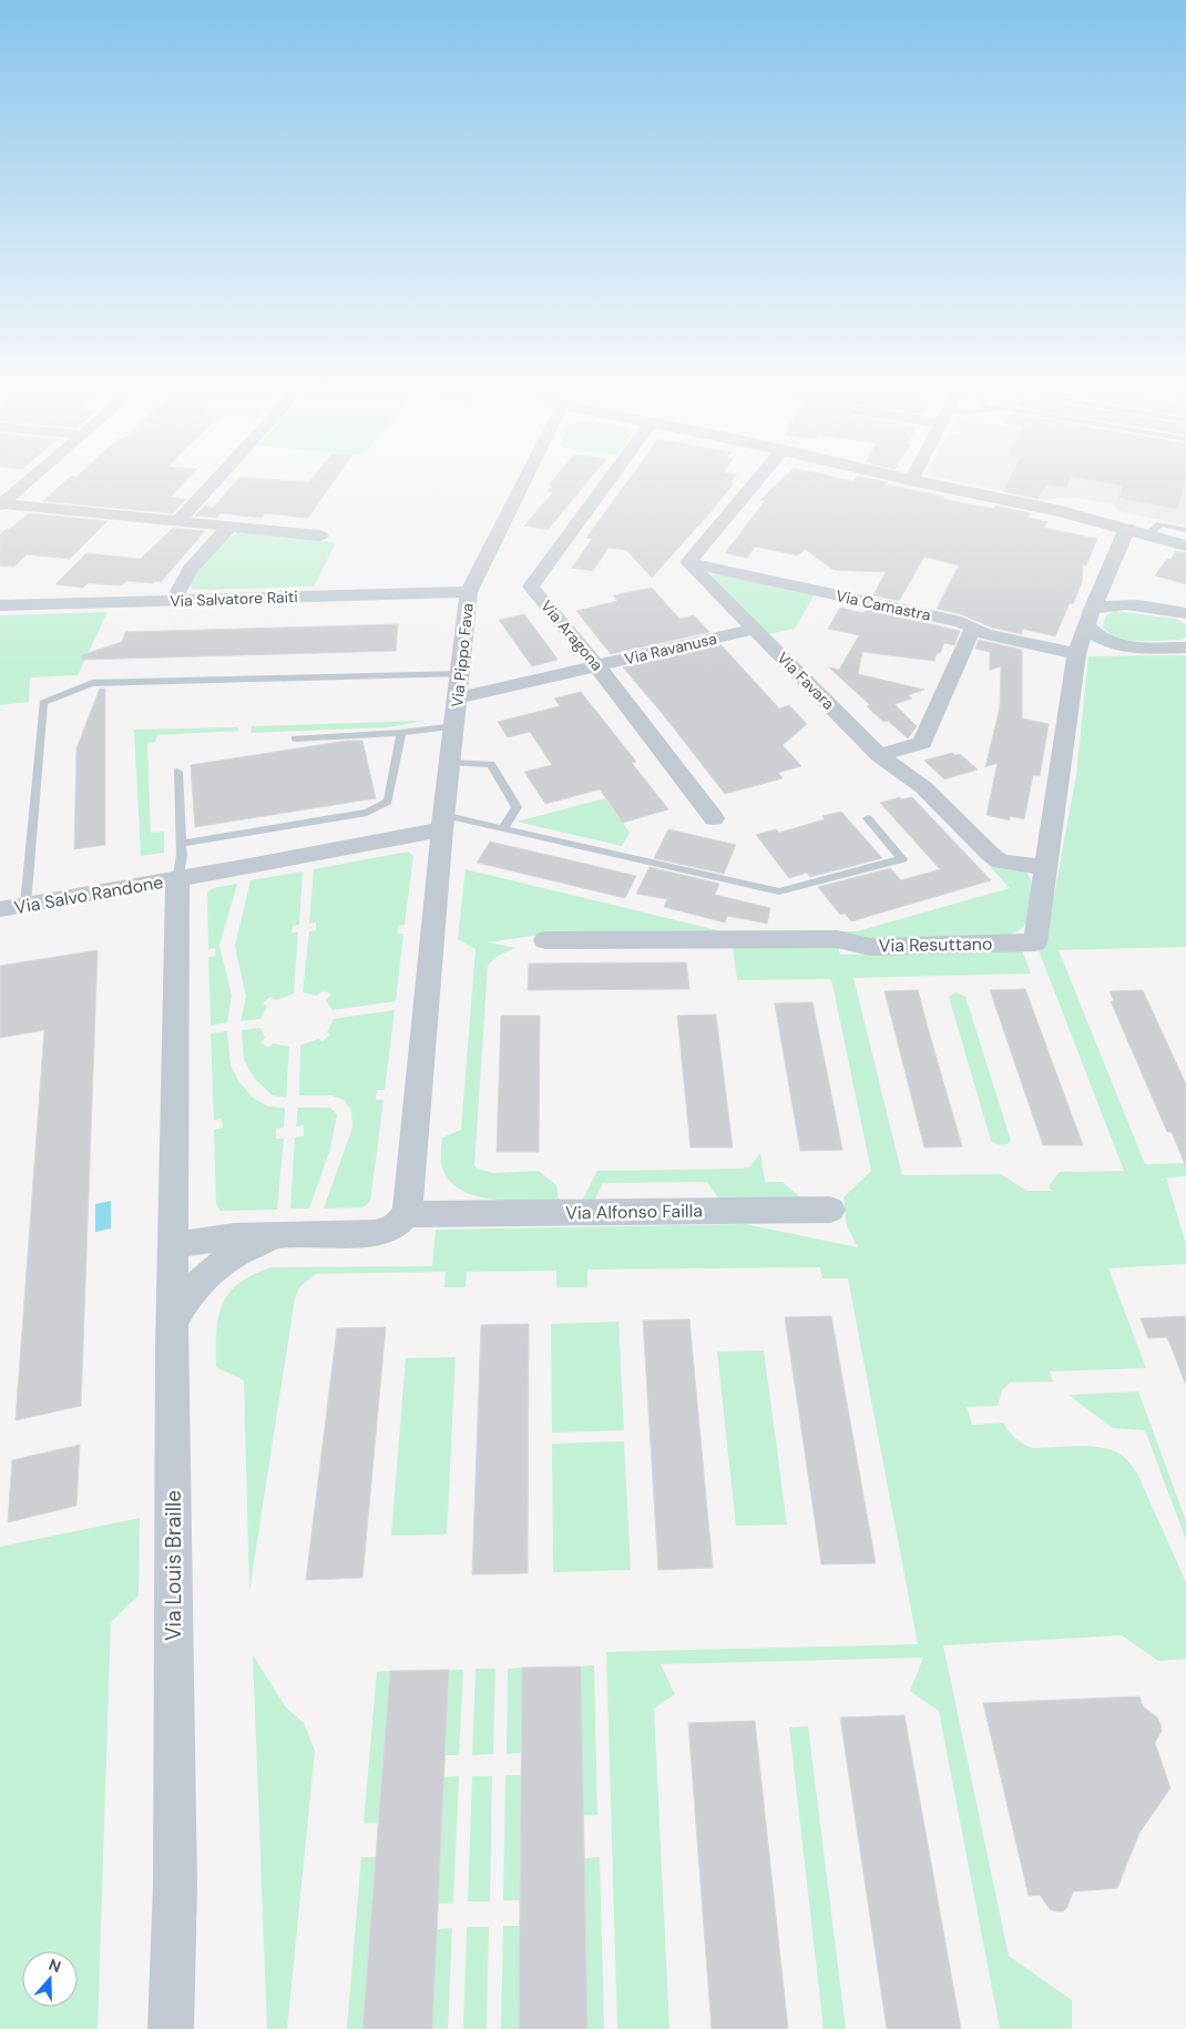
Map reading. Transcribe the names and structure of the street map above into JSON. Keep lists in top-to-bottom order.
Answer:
{
  "streets": {
    "street": [
      "Via Salvatore Raiti",
      "Via Camastra",
      "Via Aragona",
      "Via Ravanusa",
      "Via Pippo Fava",
      "Via Favara",
      "Via Salvo Randone",
      "Via Resuttano",
      "Via Alfonso Failla",
      "Via Louis Braille"
    ]
  },
  "crossings": [
    ["Via Salvatore Raiti", "Via Pippo Fava"],
    ["Via Camastra", "Via Favara"],
    ["Via Camastra", "Via Resuttano"],
    ["Via Aragona", "Via Ravanusa"],
    ["Via Ravanusa", "Via Pippo Fava"],
    ["Via Ravanusa", "Via Favara"],
    ["Via Pippo Fava", "Via Salvo Randone"],
    ["Via Pippo Fava", "Via Alfonso Failla"],
    ["Via Favara", "Via Resuttano"],
    ["Via Salvo Randone", "Via Louis Braille"]
  ],
  "north": "top"
}
